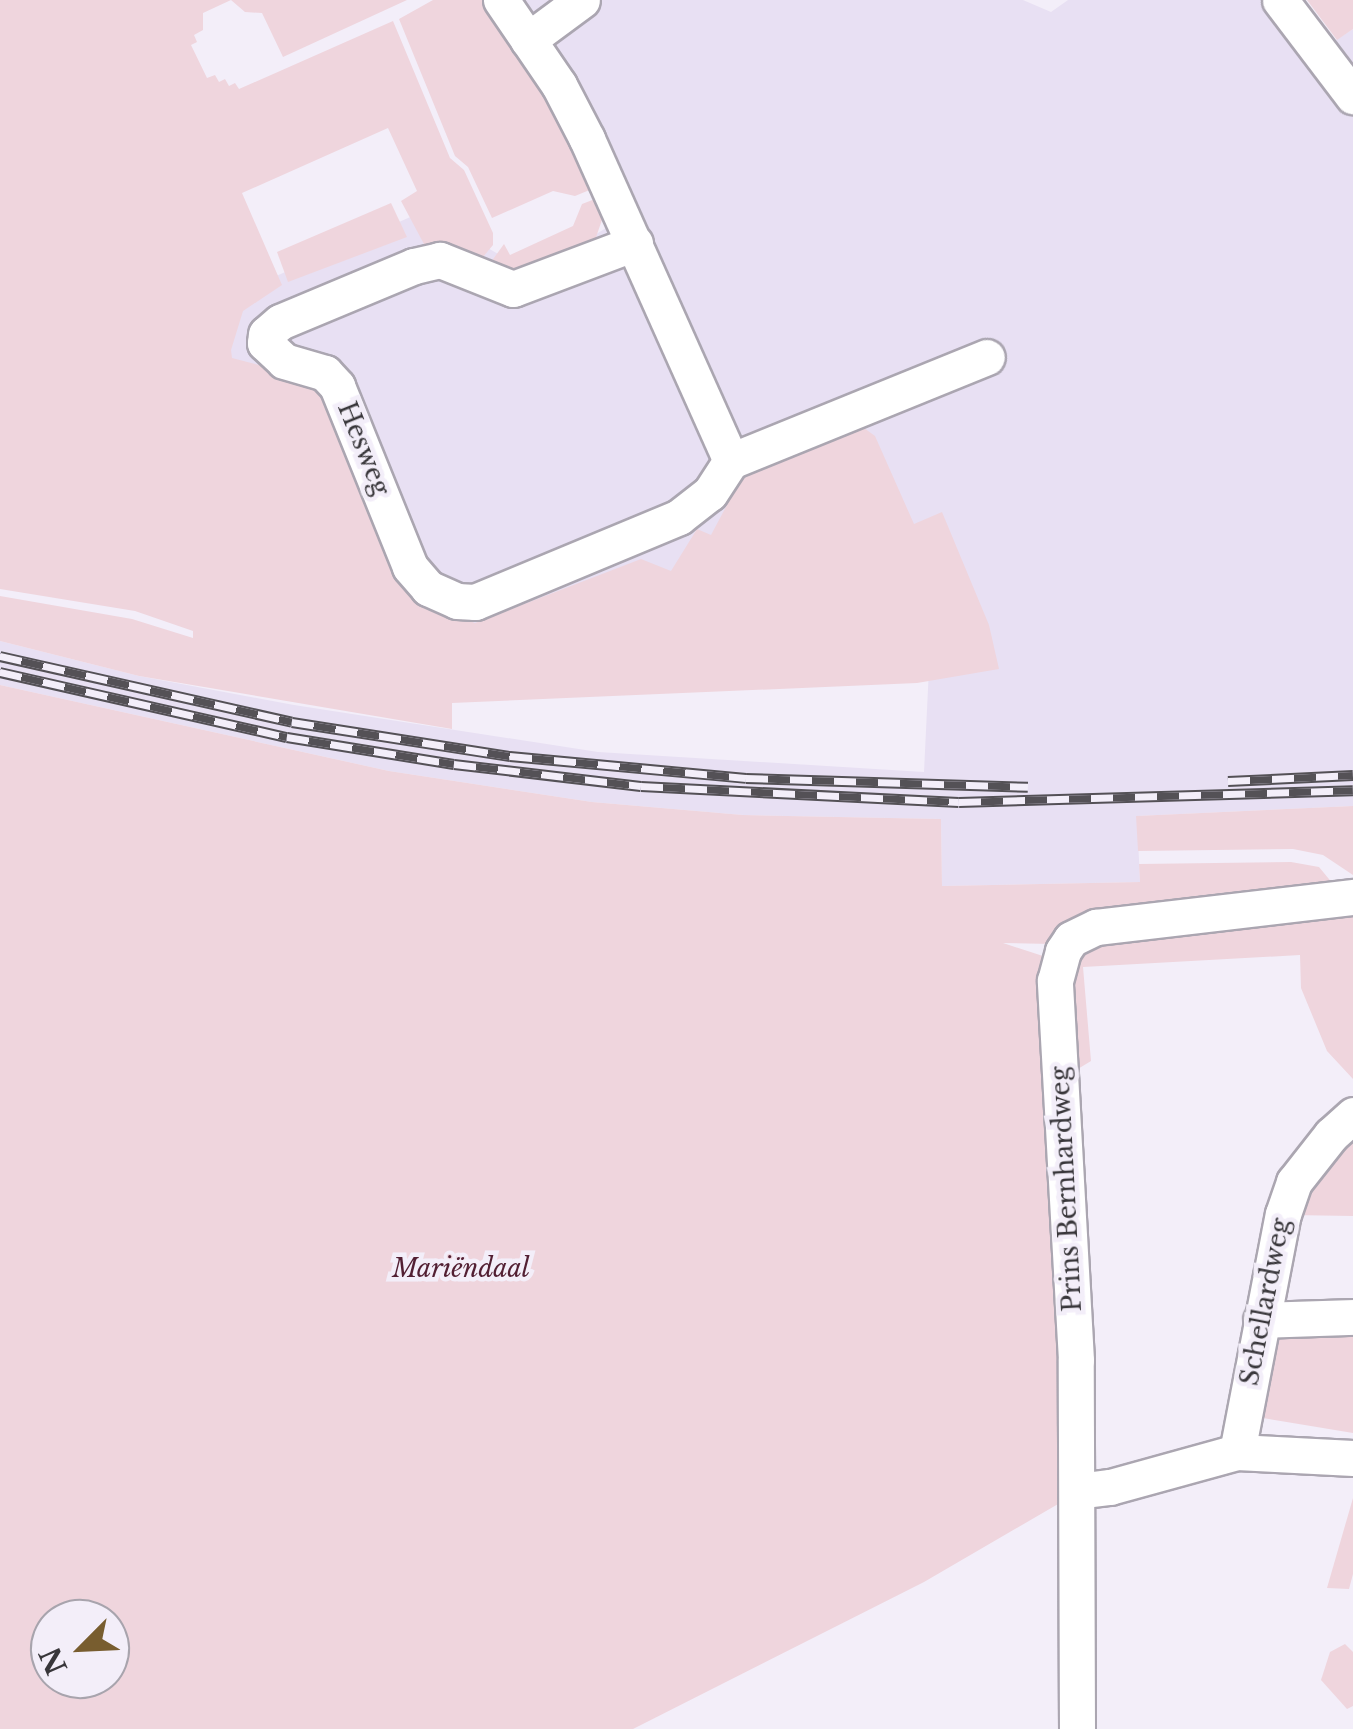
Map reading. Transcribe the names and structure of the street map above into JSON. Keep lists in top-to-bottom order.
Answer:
{
  "streets": {
    "street": ["Hesweg", "Prins Bernhardweg", "Schellardweg"]
  },
  "parks": ["Mariëndaal"],
  "north": "bottom left"
}
